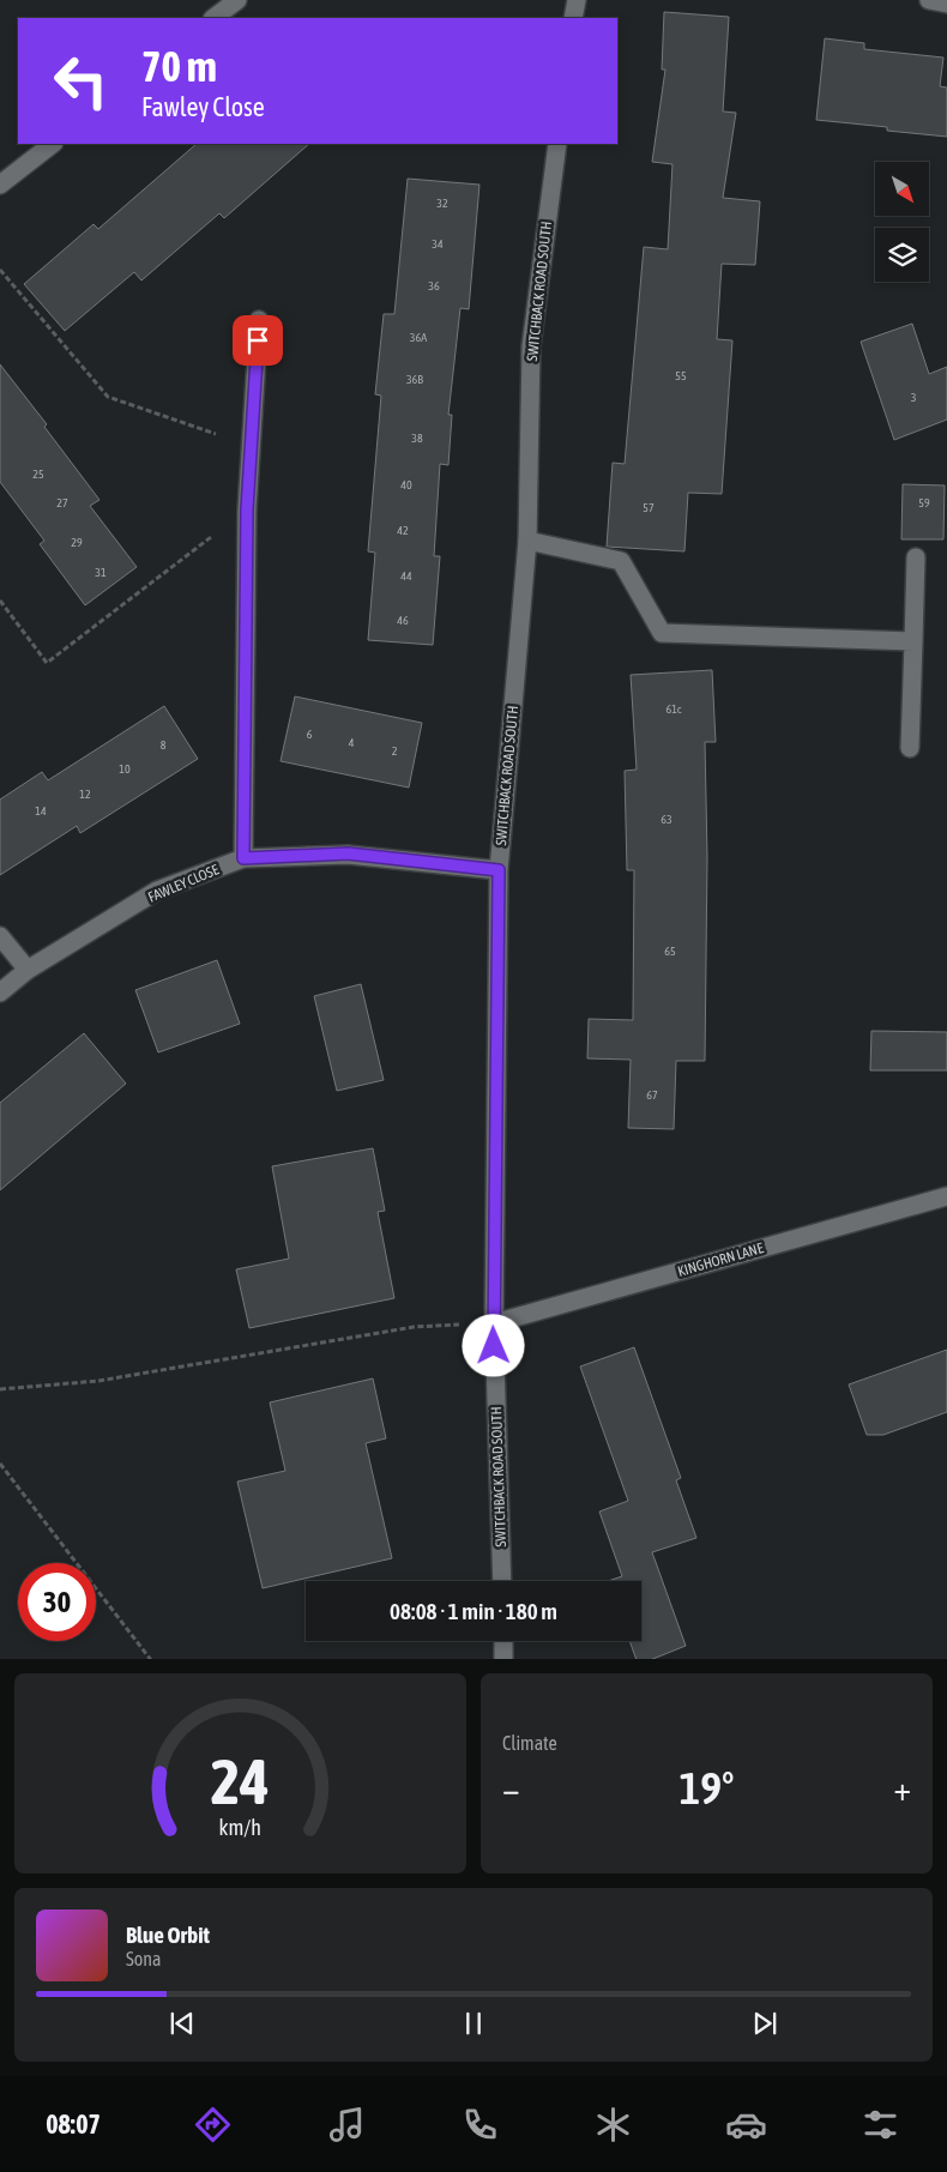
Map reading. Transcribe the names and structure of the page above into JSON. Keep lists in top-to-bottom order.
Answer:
{
  "streets": {
    "street": ["SWITCHBACK ROAD SOUTH", "FAWLEY CLOSE", "KINGHORN LANE"]
  },
  "crossings": [
    ["SWITCHBACK ROAD SOUTH", "FAWLEY CLOSE"],
    ["SWITCHBACK ROAD SOUTH", "KINGHORN LANE"]
  ],
  "house_numbers": [
    "32",
    "34",
    "36",
    "36A",
    "55",
    "36B",
    "3",
    "38",
    "25",
    "40",
    "27",
    "59",
    "57",
    "42",
    "29",
    "31",
    "44",
    "46",
    "61c",
    "6",
    "4",
    "8",
    "2",
    "10",
    "12",
    "14",
    "63",
    "65",
    "67"
  ],
  "north": "bottom right",
  "page": {
    "turn": ["70 m", "Fawley Close"],
    "limit": "30",
    "trip": "08:08 · 1 min · 180 m",
    "tile": "Climate",
    "heat": ["−", "19°", "+"],
    "song": ["Blue Orbit", "Sona"],
    "tabs": "08:07",
    "gauge": ["24", "km/h"]
  }
}
